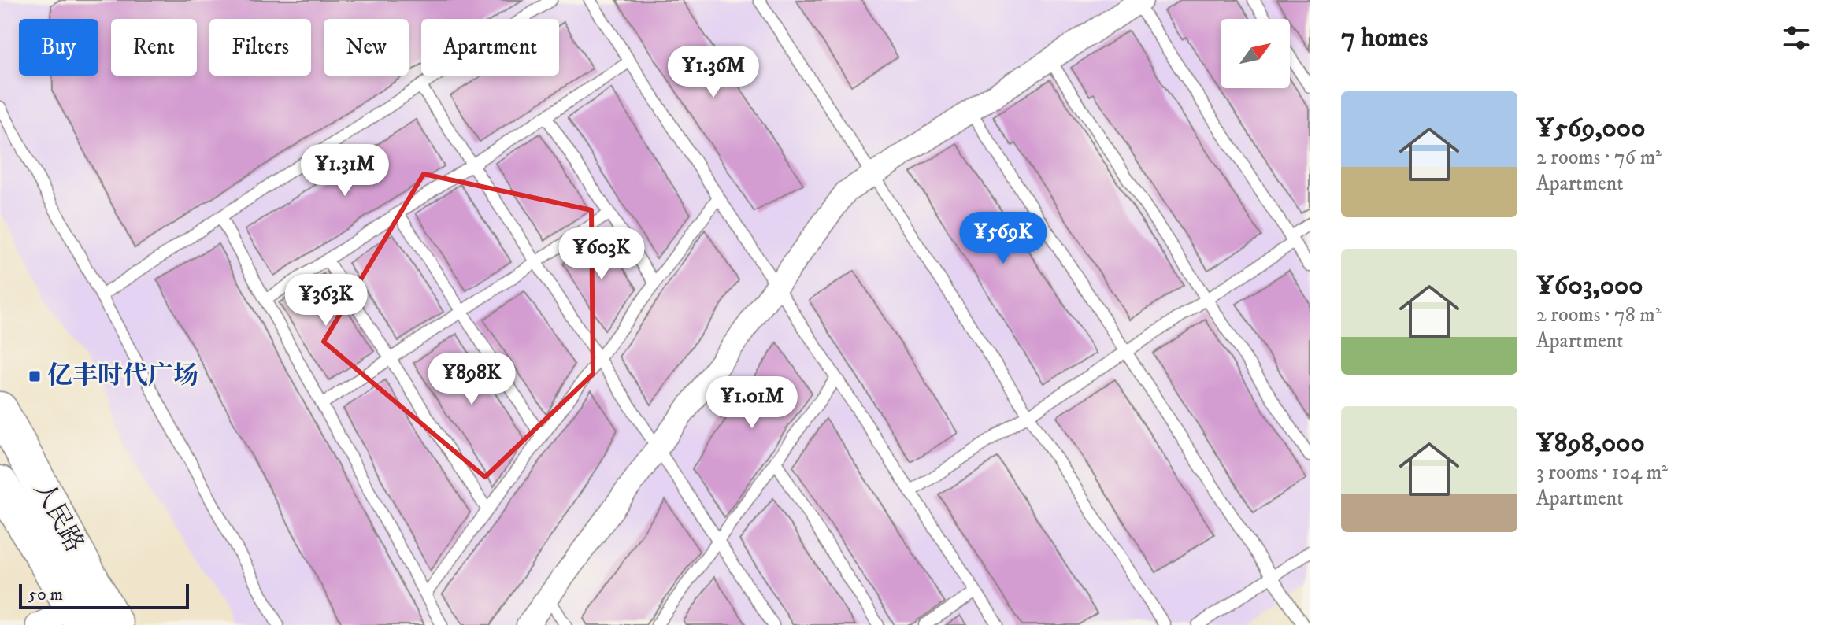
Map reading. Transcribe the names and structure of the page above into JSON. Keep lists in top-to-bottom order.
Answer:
{
  "streets": {
    "main road": ["人民路"]
  },
  "places": {
    "transit": ["亿丰时代广场"]
  },
  "scale_bar": "50 m",
  "north": "top right",
  "page": {
    "heading": "7 homes",
    "chip": [
      "Buy",
      "Rent",
      "Filters",
      "New",
      "Apartment"
    ],
    "price": [
      "¥1.36M",
      "¥1.31M",
      "¥569K",
      "¥603K",
      "¥363K",
      "¥898K",
      "¥1.01M"
    ],
    "list": [
      {
        "name": "¥569,000",
        "note": "2 rooms · 76 m² · Apartment"
      },
      {
        "name": "¥603,000",
        "note": "2 rooms · 78 m² · Apartment"
      },
      {
        "name": "¥898,000",
        "note": "3 rooms · 104 m² · Apartment"
      }
    ],
    "scale": "50 m"
  }
}
